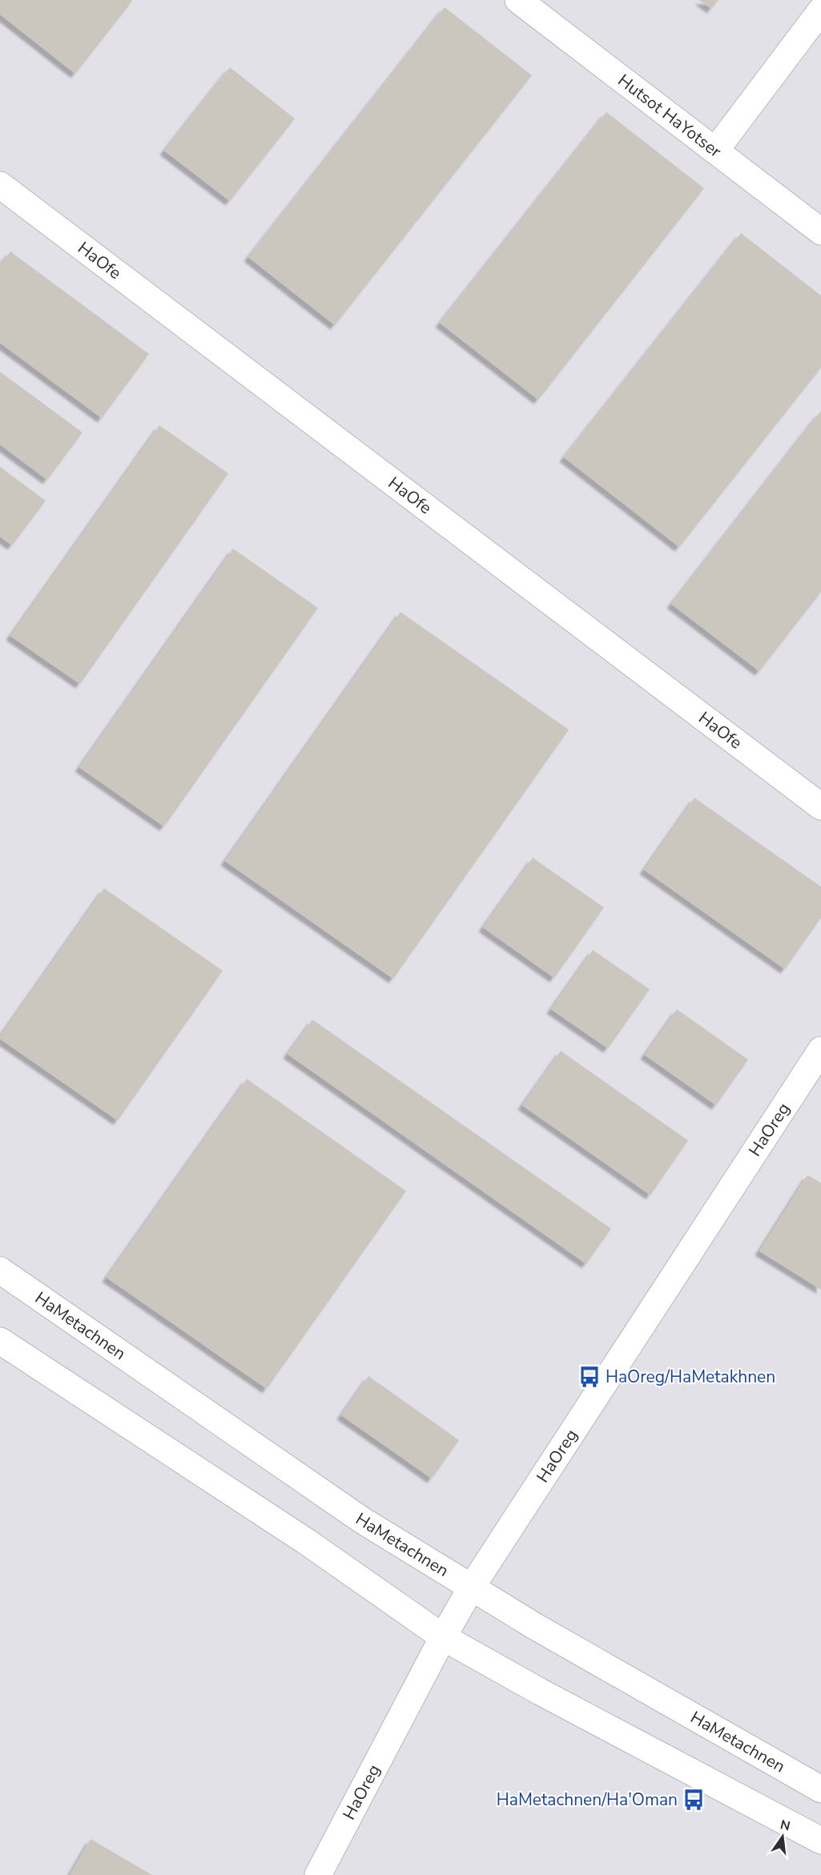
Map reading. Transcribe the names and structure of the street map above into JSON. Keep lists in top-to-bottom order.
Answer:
{
  "streets": {
    "street": [
      "Hutsot HaYotser",
      "HaOfe",
      "HaOreg",
      "HaMetachnen"
    ]
  },
  "crossings": [
    ["HaOreg", "HaMetachnen"]
  ],
  "places": {
    "bus stop": ["HaOreg/HaMetakhnen", "HaMetachnen/Ha'Oman"]
  },
  "north": "top"
}
